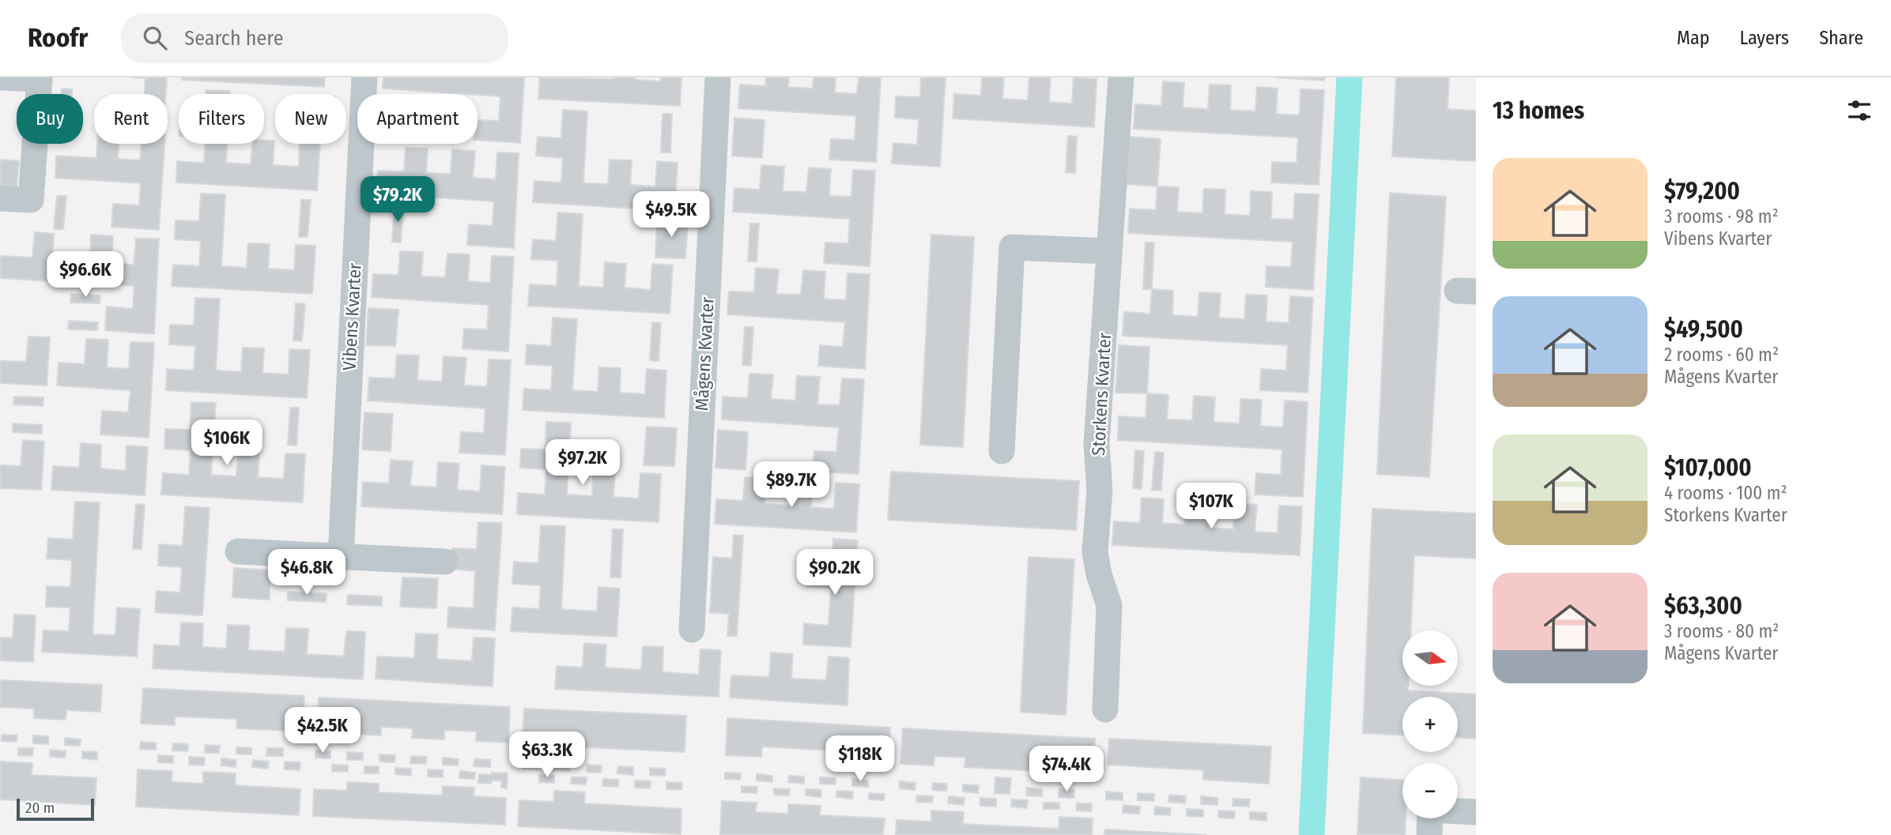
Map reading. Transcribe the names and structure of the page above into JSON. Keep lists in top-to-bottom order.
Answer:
{
  "streets": {
    "street": ["Vibens Kvarter", "Mågens Kvarter", "Storkens Kvarter"]
  },
  "scale_bar": "20 m",
  "north": "right",
  "page": {
    "header": "Roofr",
    "search": "Search here",
    "nav": ["Map", "Layers", "Share"],
    "heading": "13 homes",
    "chip": [
      "Buy",
      "Rent",
      "Filters",
      "New",
      "Apartment"
    ],
    "list": [
      {
        "name": "$79,200",
        "note": "3 rooms · 98 m² · Vibens Kvarter"
      },
      {
        "name": "$49,500",
        "note": "2 rooms · 60 m² · Mågens Kvarter"
      },
      {
        "name": "$107,000",
        "note": "4 rooms · 100 m² · Storkens Kvarter"
      },
      {
        "name": "$63,300",
        "note": "3 rooms · 80 m² · Mågens Kvarter"
      }
    ],
    "price": [
      "$79.2K",
      "$49.5K",
      "$96.6K",
      "$106K",
      "$97.2K",
      "$89.7K",
      "$107K",
      "$46.8K",
      "$90.2K",
      "$42.5K",
      "$63.3K",
      "$118K",
      "$74.4K"
    ],
    "map_buttons": ["+", "−"],
    "scale": "20 m"
  }
}
